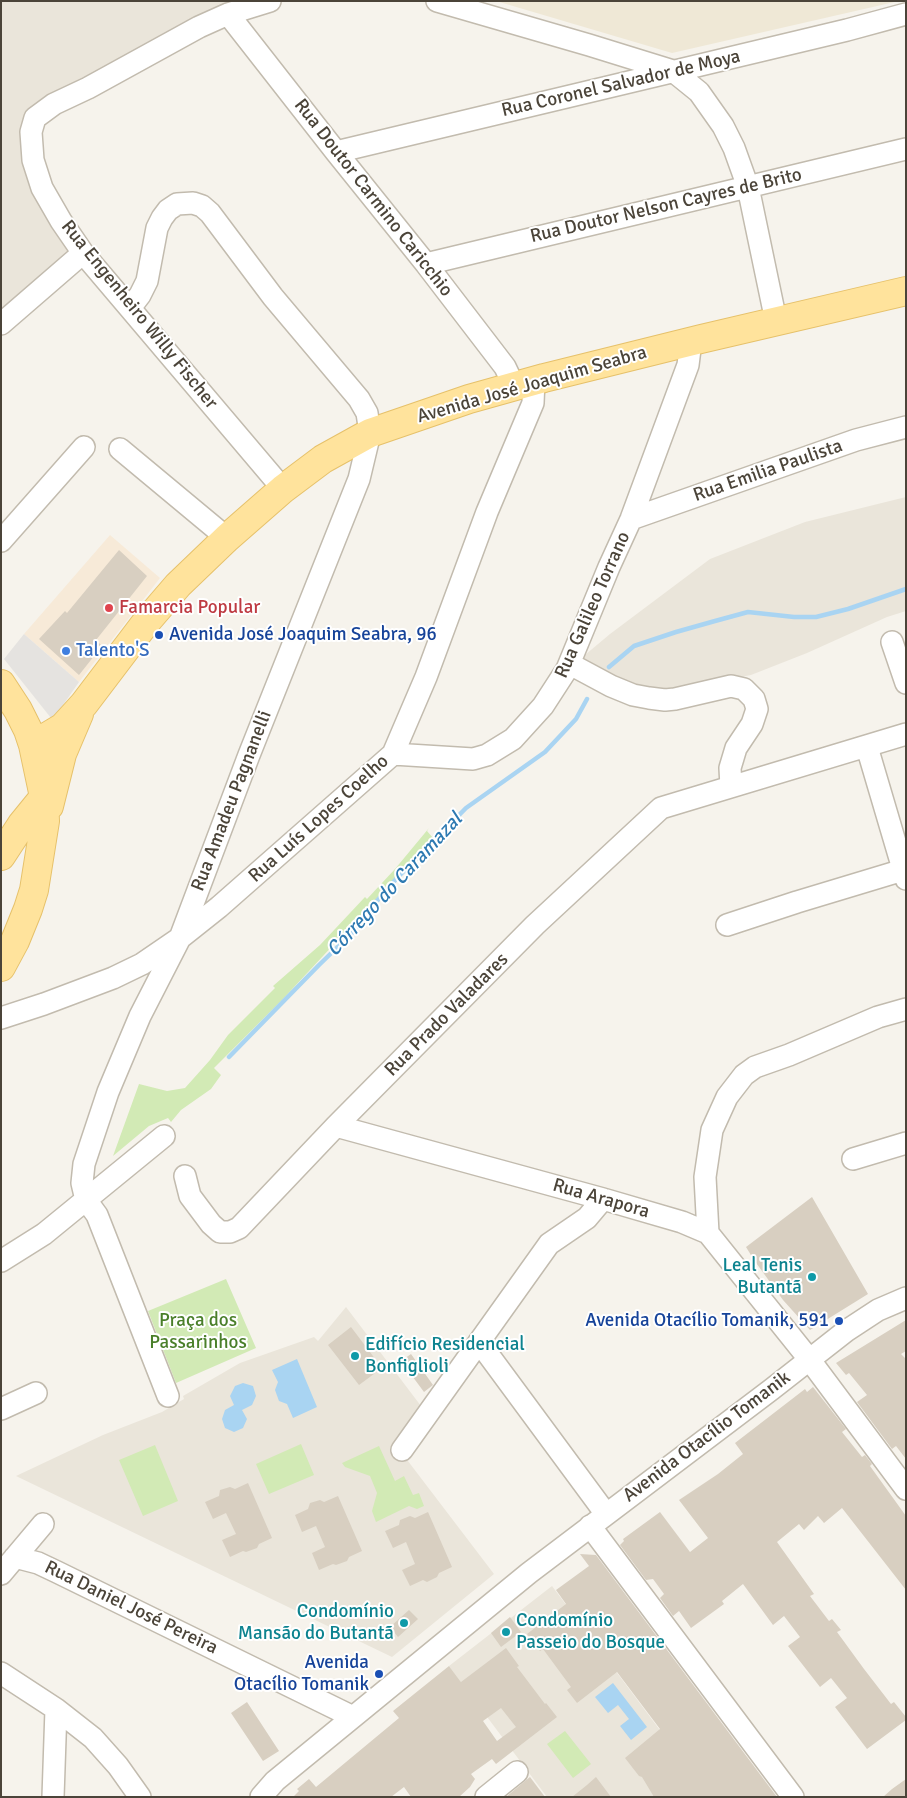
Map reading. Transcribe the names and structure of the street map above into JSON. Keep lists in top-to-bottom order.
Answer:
{
  "streets": {
    "main road": ["Avenida José Joaquim Seabra"],
    "street": [
      "Rua Coronel Salvador de Moya",
      "Rua Doutor Carmino Caricchio",
      "Rua Doutor Nelson Cayres de Brito",
      "Rua Engenheiro Willy Fischer",
      "Rua Emilia Paulista",
      "Rua Galileo Torrano",
      "Rua Amadeu Pagnanelli",
      "Rua Luís Lopes Coelho",
      "Rua Prado Valadares",
      "Rua Arapora",
      "Avenida Otacílio Tomanik",
      "Rua Daniel José Pereira"
    ]
  },
  "crossings": [
    ["Rua Coronel Salvador de Moya", "Rua Doutor Carmino Caricchio"],
    ["Rua Doutor Carmino Caricchio", "Rua Doutor Nelson Cayres de Brito"],
    ["Rua Doutor Carmino Caricchio", "Rua Engenheiro Willy Fischer"],
    ["Rua Doutor Carmino Caricchio", "Avenida José Joaquim Seabra"],
    ["Rua Doutor Carmino Caricchio", "Rua Luís Lopes Coelho"],
    ["Rua Engenheiro Willy Fischer", "Avenida José Joaquim Seabra"],
    ["Avenida José Joaquim Seabra", "Rua Galileo Torrano"],
    ["Avenida José Joaquim Seabra", "Rua Amadeu Pagnanelli"],
    ["Avenida José Joaquim Seabra", "Rua Luís Lopes Coelho"],
    ["Rua Emilia Paulista", "Rua Galileo Torrano"],
    ["Rua Galileo Torrano", "Rua Luís Lopes Coelho"],
    ["Rua Amadeu Pagnanelli", "Rua Luís Lopes Coelho"],
    ["Rua Prado Valadares", "Rua Arapora"],
    ["Rua Arapora", "Avenida Otacílio Tomanik"],
    ["Avenida Otacílio Tomanik", "Rua Daniel José Pereira"]
  ],
  "water": ["Córrego do Caramazal"],
  "parks": ["Praça dos Passarinhos"],
  "places": [
    "Famarcia Popular",
    "Avenida José Joaquim Seabra, 96",
    "Talento'S",
    "Leal Tenis Butantã",
    "Avenida Otacílio Tomanik, 591",
    "Edifício Residencial Bonfiglioli",
    "Condomínio Mansão do Butantã",
    "Condomínio Passeio do Bosque",
    "Avenida Otacílio Tomanik"
  ]
}
